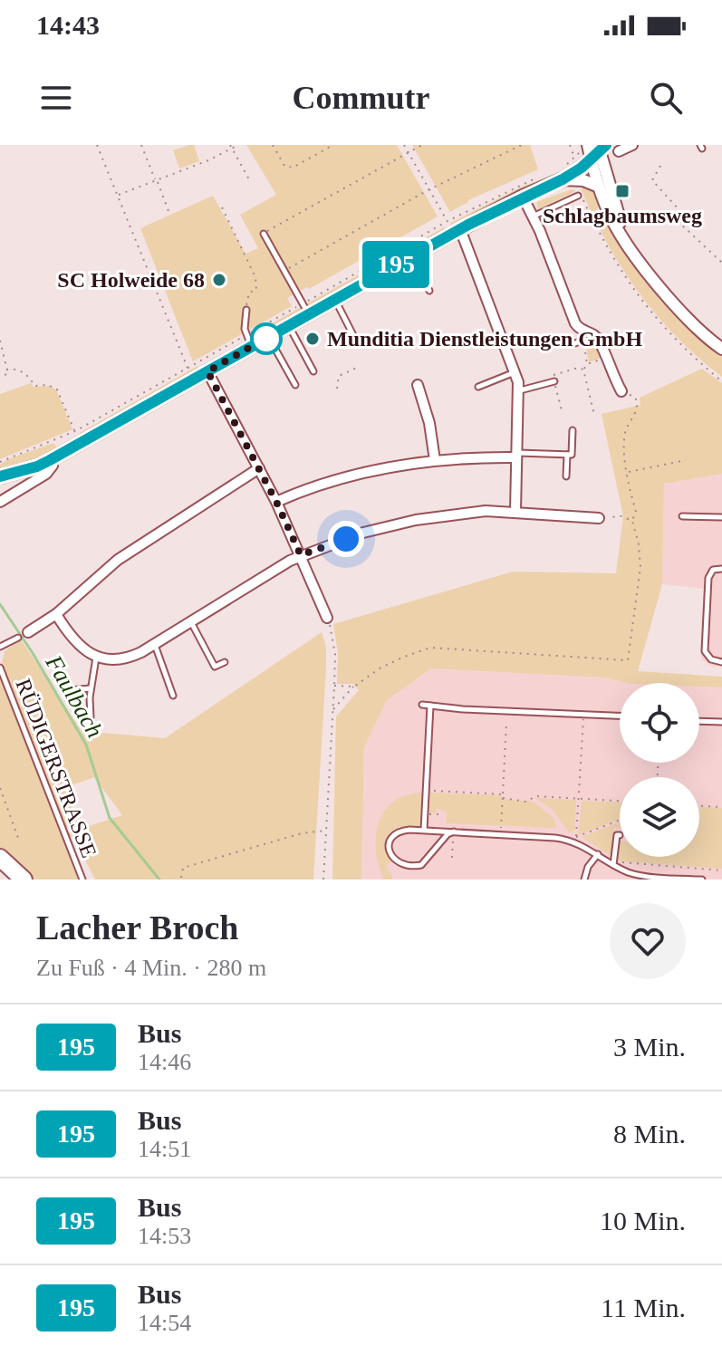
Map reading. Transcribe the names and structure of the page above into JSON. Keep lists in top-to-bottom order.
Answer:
{
  "streets": {
    "lane": ["RÜDIGERSTRASSE"]
  },
  "water": ["Faulbach"],
  "places": {
    "transit": ["Schlagbaumsweg"],
    "other": ["SC Holweide 68", "Munditia Dienstleistungen GmbH"]
  },
  "lines": ["bus line 195"],
  "page": {
    "status": "14:43",
    "header": "Commutr",
    "on_map": "195",
    "heading": ["Lacher Broch", "Zu Fuß · 4 Min. · 280 m"],
    "list": [
      {
        "mark": "195",
        "name": "Bus",
        "note": "14:46",
        "value": "3 Min."
      },
      {
        "mark": "195",
        "name": "Bus",
        "note": "14:51",
        "value": "8 Min."
      },
      {
        "mark": "195",
        "name": "Bus",
        "note": "14:53",
        "value": "10 Min."
      },
      {
        "mark": "195",
        "name": "Bus",
        "note": "14:54",
        "value": "11 Min."
      }
    ]
  }
}
